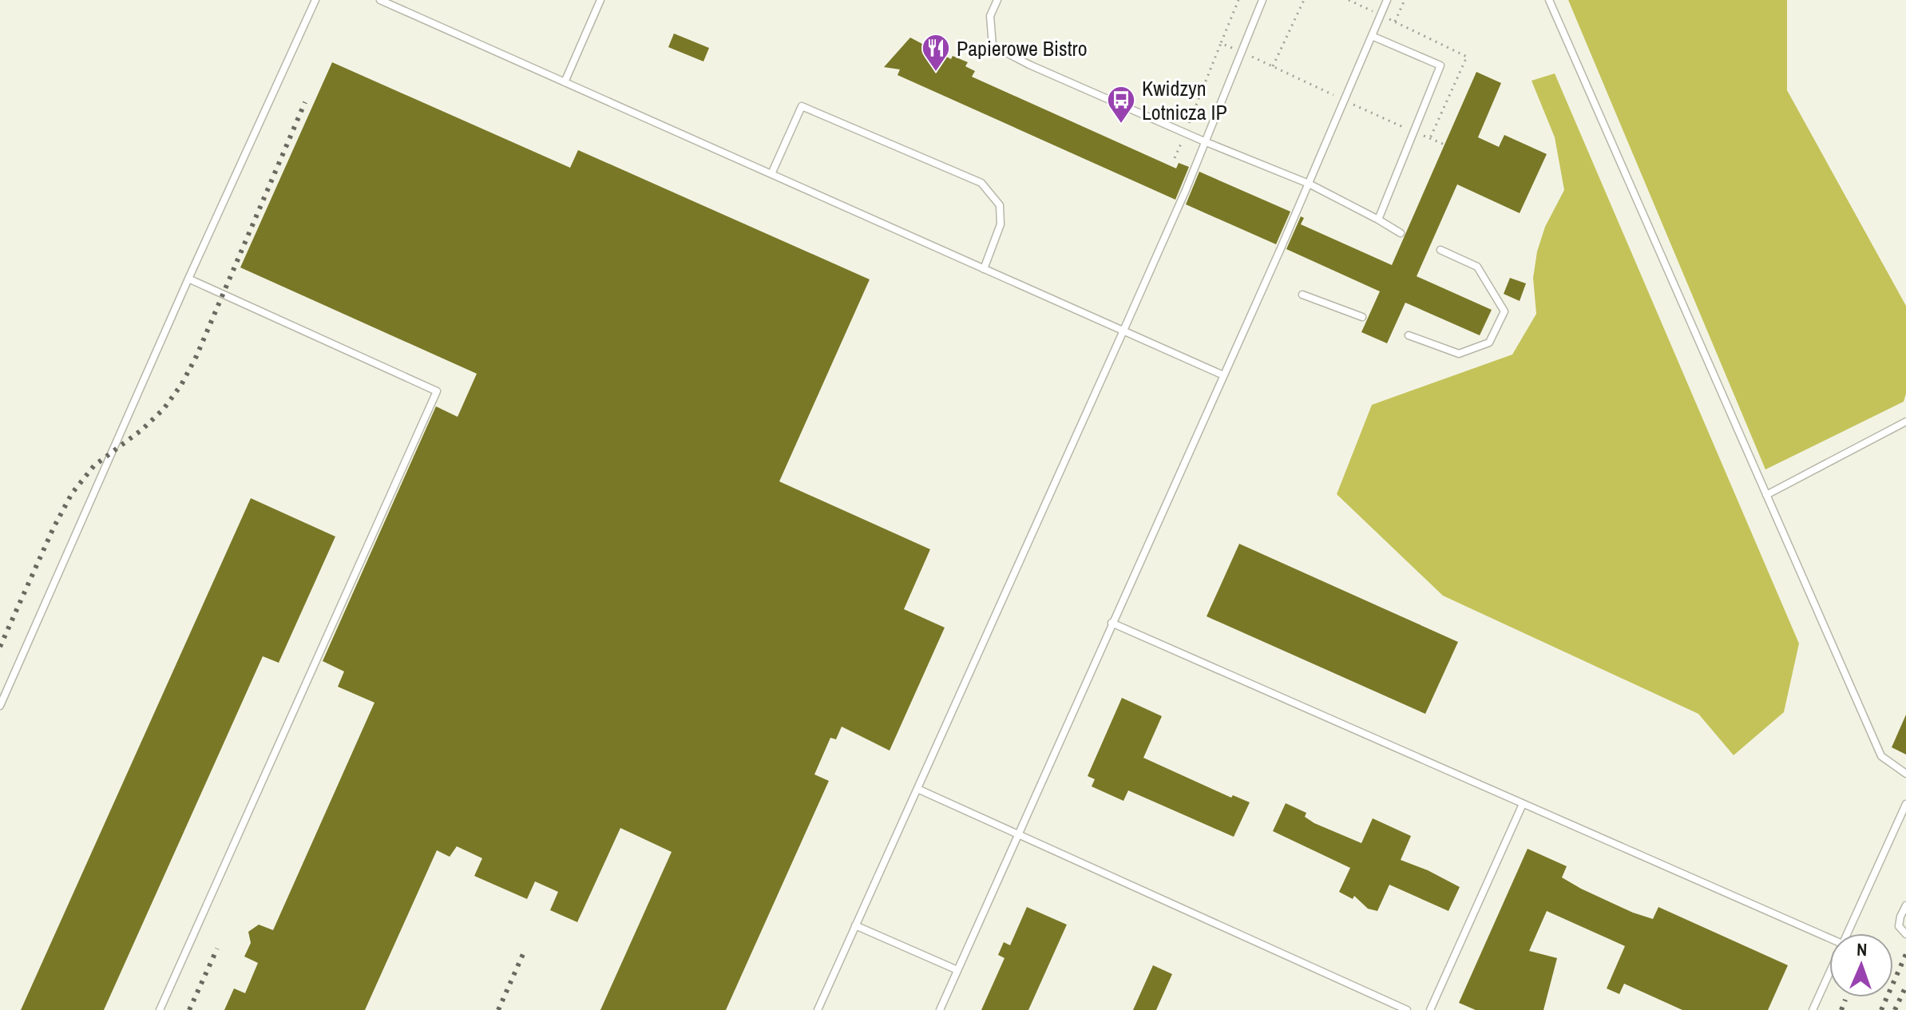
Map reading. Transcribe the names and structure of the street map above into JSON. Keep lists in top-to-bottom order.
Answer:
{
  "places": {
    "restaurant": ["Papierowe Bistro"],
    "bus stop": ["Kwidzyn Lotnicza IP"]
  },
  "north": "top"
}
